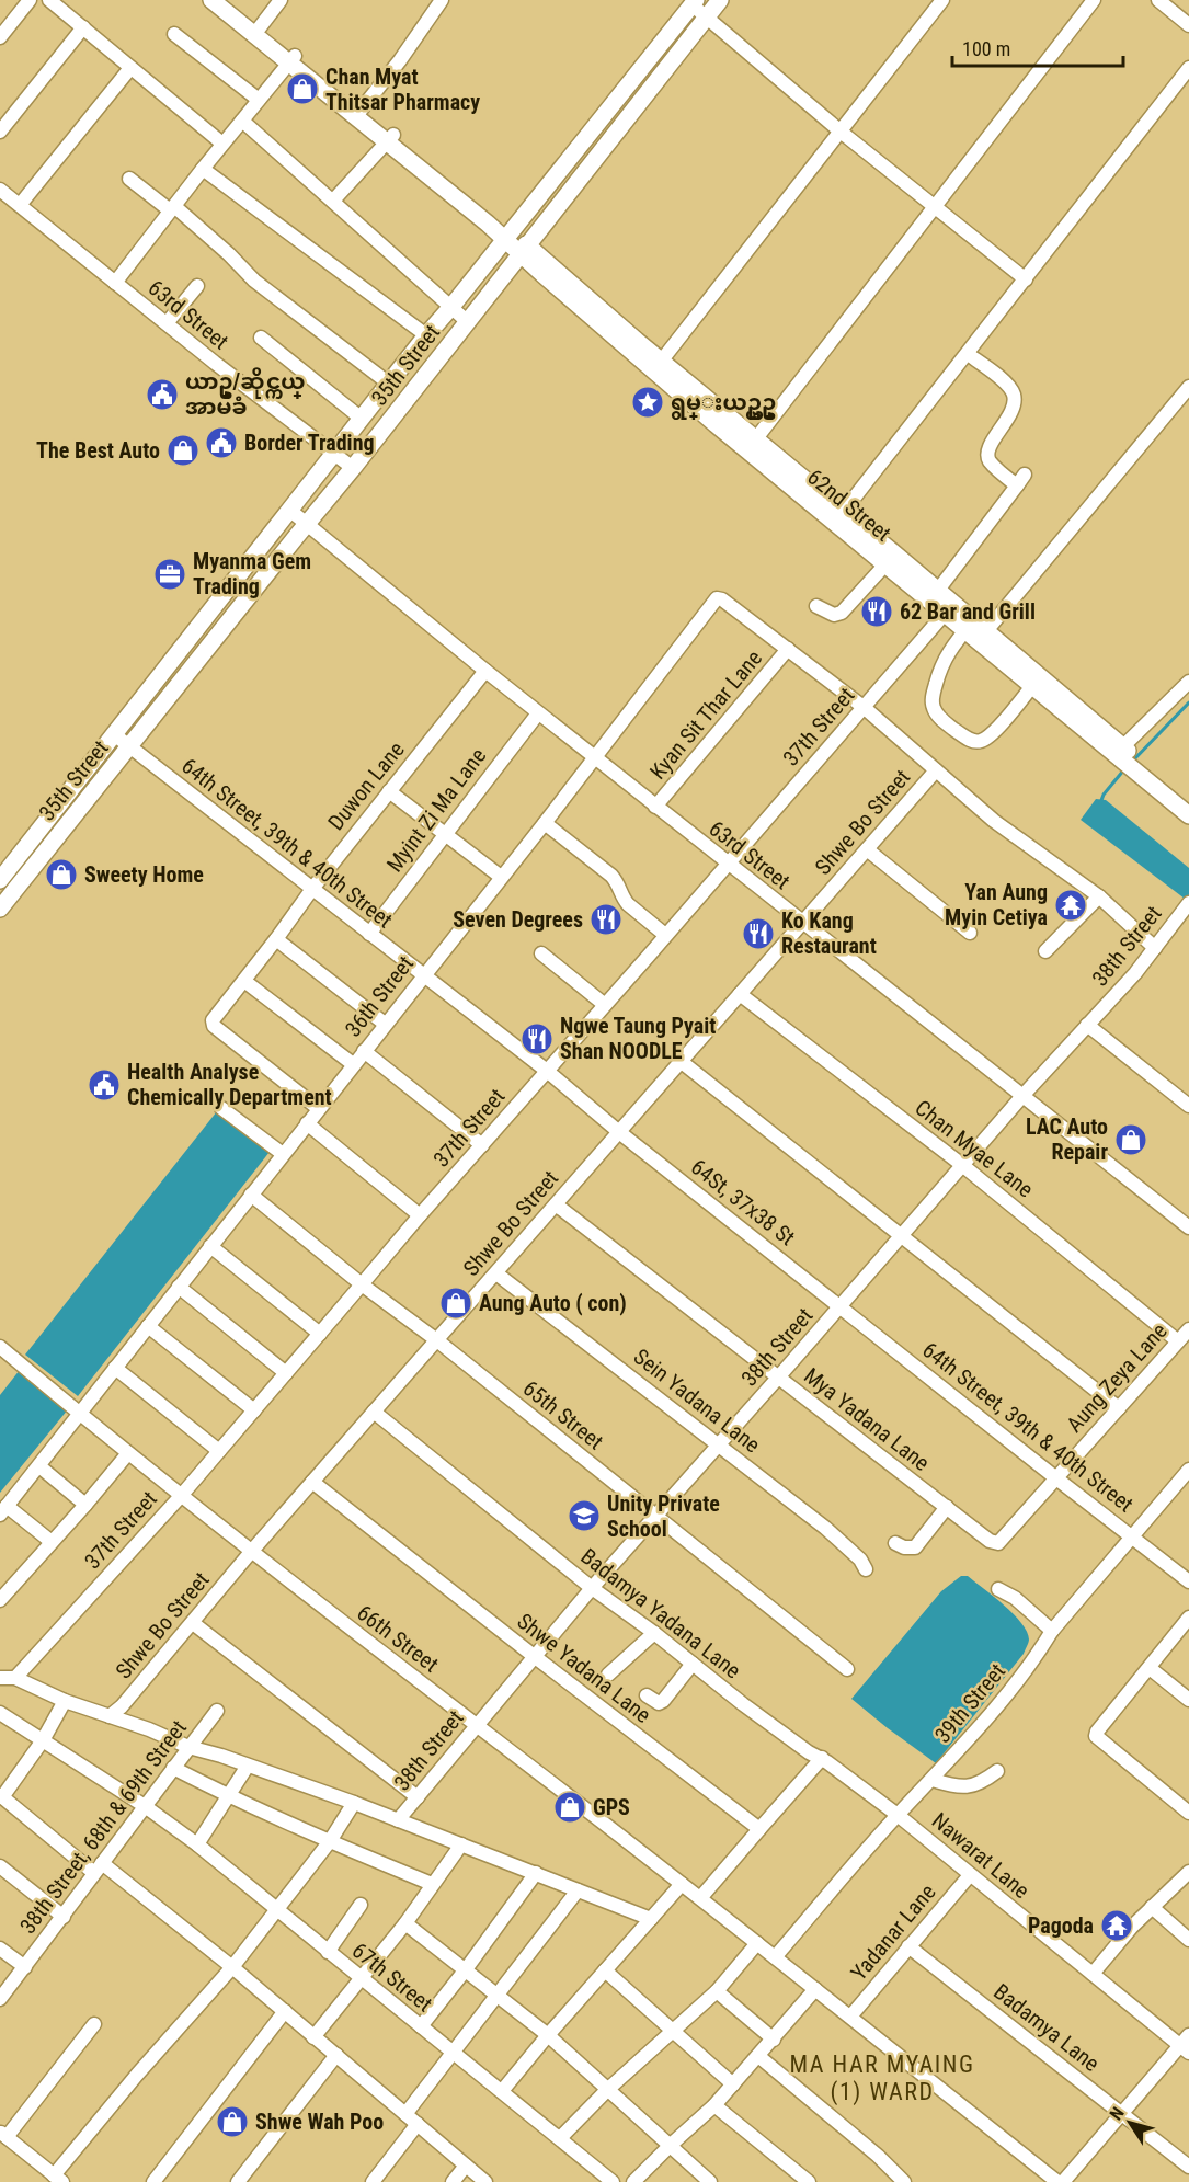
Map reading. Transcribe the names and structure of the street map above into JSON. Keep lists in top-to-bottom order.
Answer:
{
  "streets": {
    "main road": ["35th Street", "62nd Street"],
    "street": [
      "63rd Street",
      "Kyan Sit Thar Lane",
      "37th Street",
      "Duwon Lane",
      "Myint Zi Ma Lane",
      "Shwe Bo Street",
      "64th Street, 39th & 40th Street",
      "38th Street",
      "36th Street",
      "Chan Myae Lane",
      "64St, 37x38 St",
      "Aung Zeya Lane",
      "Sein Yadana Lane",
      "65th Street",
      "Mya Yadana Lane",
      "Badamya Yadana Lane",
      "66th Street",
      "Shwe Yadana Lane",
      "39th Street",
      "38th Street, 68th & 69th Street",
      "Nawarat Lane",
      "Yadanar Lane",
      "67th Street",
      "Badamya Lane"
    ]
  },
  "crossings": [
    ["63rd Street", "35th Street"],
    ["63rd Street", "Kyan Sit Thar Lane"],
    ["63rd Street", "37th Street"],
    ["63rd Street", "Duwon Lane"],
    ["63rd Street", "Myint Zi Ma Lane"],
    ["63rd Street", "Shwe Bo Street"],
    ["63rd Street", "38th Street"],
    ["63rd Street", "36th Street"],
    ["35th Street", "62nd Street"],
    ["35th Street", "64th Street, 39th & 40th Street"],
    ["62nd Street", "37th Street"],
    ["Kyan Sit Thar Lane", "36th Street"],
    ["37th Street", "64th Street, 39th & 40th Street"],
    ["37th Street", "65th Street"],
    ["37th Street", "66th Street"],
    ["Duwon Lane", "64th Street, 39th & 40th Street"],
    ["Duwon Lane", "36th Street"],
    ["Myint Zi Ma Lane", "64th Street, 39th & 40th Street"],
    ["Shwe Bo Street", "64th Street, 39th & 40th Street"],
    ["Shwe Bo Street", "Chan Myae Lane"],
    ["Shwe Bo Street", "64St, 37x38 St"],
    ["Shwe Bo Street", "Sein Yadana Lane"],
    ["Shwe Bo Street", "65th Street"],
    ["Shwe Bo Street", "Mya Yadana Lane"],
    ["Shwe Bo Street", "Badamya Yadana Lane"],
    ["Shwe Bo Street", "66th Street"],
    ["Shwe Bo Street", "Shwe Yadana Lane"],
    ["64th Street, 39th & 40th Street", "38th Street"],
    ["64th Street, 39th & 40th Street", "36th Street"],
    ["64th Street, 39th & 40th Street", "64St, 37x38 St"],
    ["64th Street, 39th & 40th Street", "Aung Zeya Lane"],
    ["64th Street, 39th & 40th Street", "39th Street"],
    ["38th Street", "Chan Myae Lane"],
    ["38th Street", "64St, 37x38 St"],
    ["38th Street", "Sein Yadana Lane"],
    ["38th Street", "65th Street"],
    ["38th Street", "Mya Yadana Lane"],
    ["38th Street", "Badamya Yadana Lane"],
    ["38th Street", "66th Street"],
    ["38th Street", "Shwe Yadana Lane"],
    ["36th Street", "65th Street"],
    ["36th Street", "66th Street"],
    ["Chan Myae Lane", "Aung Zeya Lane"],
    ["Aung Zeya Lane", "Mya Yadana Lane"],
    ["Badamya Yadana Lane", "39th Street"],
    ["Badamya Yadana Lane", "Nawarat Lane"],
    ["66th Street", "39th Street"],
    ["66th Street", "Yadanar Lane"],
    ["39th Street", "Nawarat Lane"],
    ["38th Street, 68th & 69th Street", "67th Street"],
    ["Nawarat Lane", "Yadanar Lane"],
    ["Yadanar Lane", "Badamya Lane"]
  ],
  "districts": ["MA HAR MYAING (1) WARD"],
  "places": {
    "shop": [
      "Chan Myat Thitsar Pharmacy",
      "The Best Auto",
      "Sweety Home",
      "LAC Auto Repair",
      "Aung Auto ( con)",
      "GPS",
      "Shwe Wah Poo"
    ],
    "public building": ["ယာဥ္/ဆိုင္ကယ္ အာမခံ", "Border Trading", "Health Analyse Chemically Department"],
    "place": ["ရွမ္းယဥ္ယဥ္"],
    "office": ["Myanma Gem Trading"],
    "restaurant": [
      "62 Bar and Grill",
      "Seven Degrees",
      "Ko Kang Restaurant",
      "Ngwe Taung Pyait Shan NOODLE"
    ],
    "temple": ["Yan Aung Myin Cetiya", "Pagoda"],
    "school or university": ["Unity Private School"]
  },
  "scale_bar": "100 m",
  "north": "top left"
}
